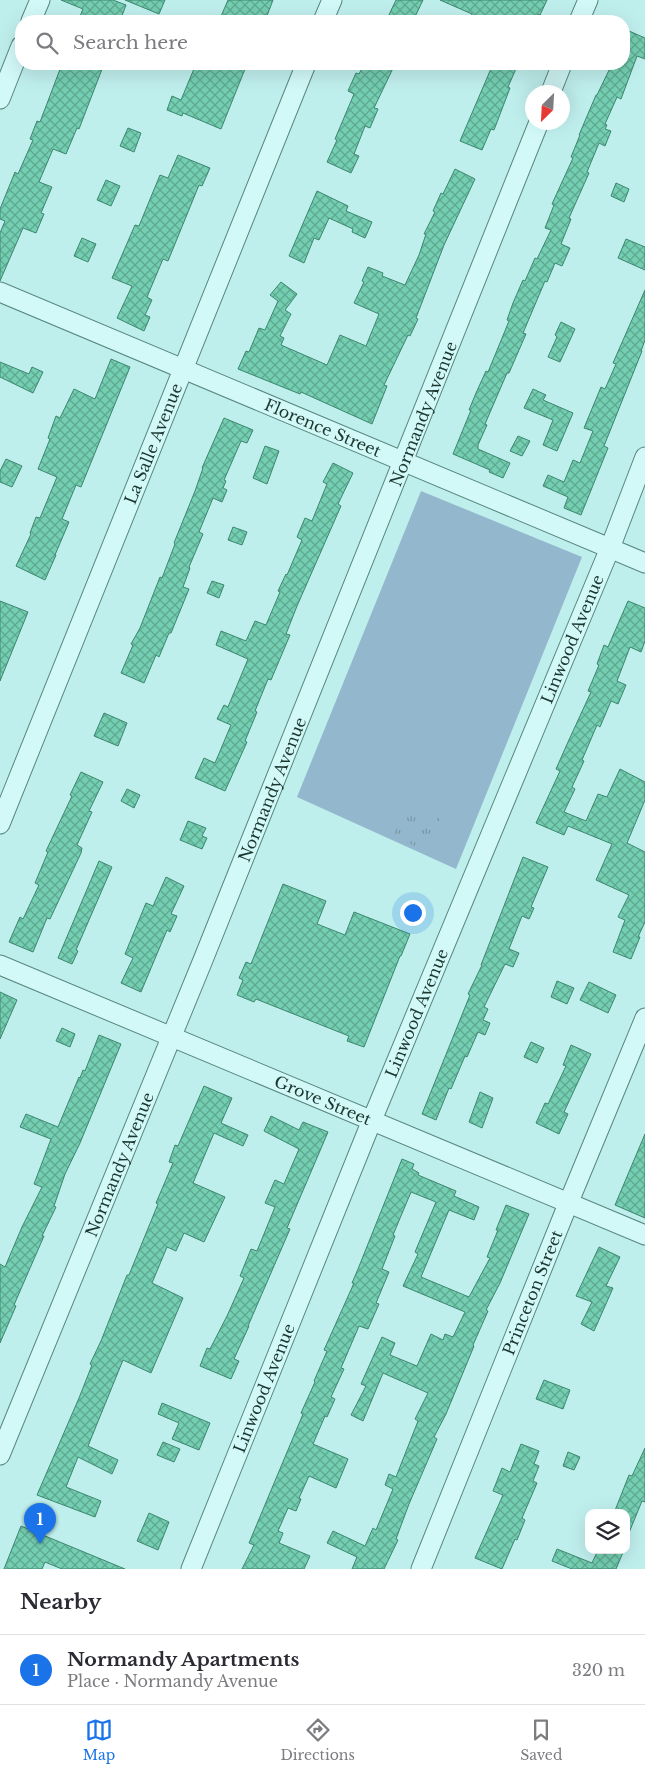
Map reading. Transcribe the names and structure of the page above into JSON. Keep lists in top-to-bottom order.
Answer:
{
  "streets": {
    "street": [
      "Normandy Avenue",
      "Florence Street",
      "La Salle Avenue",
      "Linwood Avenue",
      "Grove Street",
      "Princeton Street"
    ]
  },
  "crossings": [
    ["Normandy Avenue", "Florence Street"],
    ["Normandy Avenue", "Grove Street"],
    ["Florence Street", "La Salle Avenue"],
    ["Florence Street", "Linwood Avenue"],
    ["Linwood Avenue", "Grove Street"],
    ["Grove Street", "Princeton Street"]
  ],
  "north": "bottom left",
  "page": {
    "search": "Search here",
    "pins": "1",
    "heading": "Nearby",
    "list": [
      {
        "mark": "1",
        "name": "Normandy Apartments",
        "note": "Place · Normandy Avenue",
        "value": "320 m"
      }
    ],
    "nav": ["Map", "Directions", "Saved"]
  }
}
